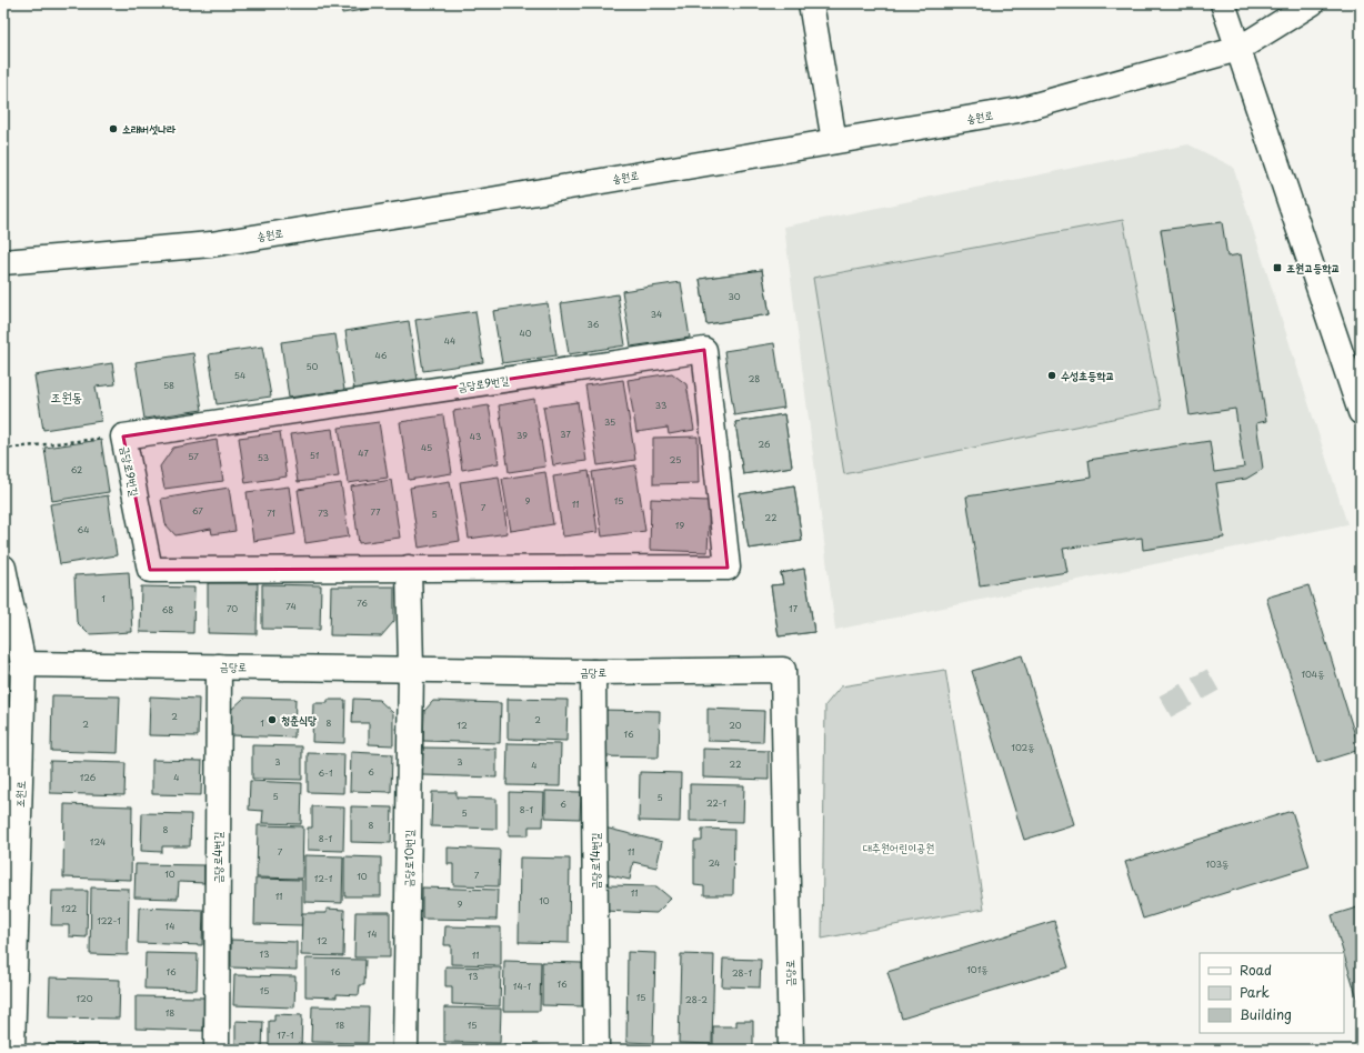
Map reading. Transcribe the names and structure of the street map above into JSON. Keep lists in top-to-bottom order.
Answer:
{
  "streets": {
    "street": [
      "송원로",
      "금당로9번길",
      "금당로",
      "조원로",
      "금당로4번길",
      "금당로10번길",
      "금당로14번길"
    ]
  },
  "crossings": [
    ["금당로", "조원로"],
    ["금당로", "금당로4번길"],
    ["금당로", "금당로10번길"],
    ["금당로", "금당로14번길"]
  ],
  "districts": ["조원동"],
  "parks": ["대추원어린이공원"],
  "places": {
    "other": ["소래버섯나라", "수성초등학교", "청춘식당"],
    "transit": ["조원고등학교"]
  },
  "house_numbers": [
    "30",
    "34",
    "36",
    "40",
    "44",
    "46",
    "50",
    "54",
    "28",
    "58",
    "33",
    "35",
    "37",
    "39",
    "43",
    "26",
    "45",
    "47",
    "51",
    "57",
    "53",
    "25",
    "62",
    "9",
    "15",
    "11",
    "7",
    "67",
    "77",
    "71",
    "73",
    "5",
    "22",
    "19",
    "64",
    "1",
    "76",
    "74",
    "70",
    "17",
    "68",
    "104동",
    "2",
    "2",
    "1",
    "8",
    "2",
    "12",
    "20",
    "16",
    "102동",
    "3",
    "3",
    "22",
    "4",
    "6",
    "6-1",
    "126",
    "4",
    "5",
    "5",
    "22-1",
    "6",
    "8-1",
    "5",
    "8",
    "8",
    "8-1",
    "124",
    "7",
    "11",
    "24",
    "103동",
    "10",
    "7",
    "10",
    "12-1",
    "11",
    "11",
    "10",
    "9",
    "122",
    "122-1",
    "14",
    "14",
    "12",
    "13",
    "11",
    "101동",
    "16",
    "16",
    "28-1",
    "13",
    "16",
    "14-1",
    "15",
    "15",
    "120",
    "28-2",
    "18",
    "18",
    "15",
    "17-1"
  ],
  "legend": ["Road", "Park", "Building"]
}
